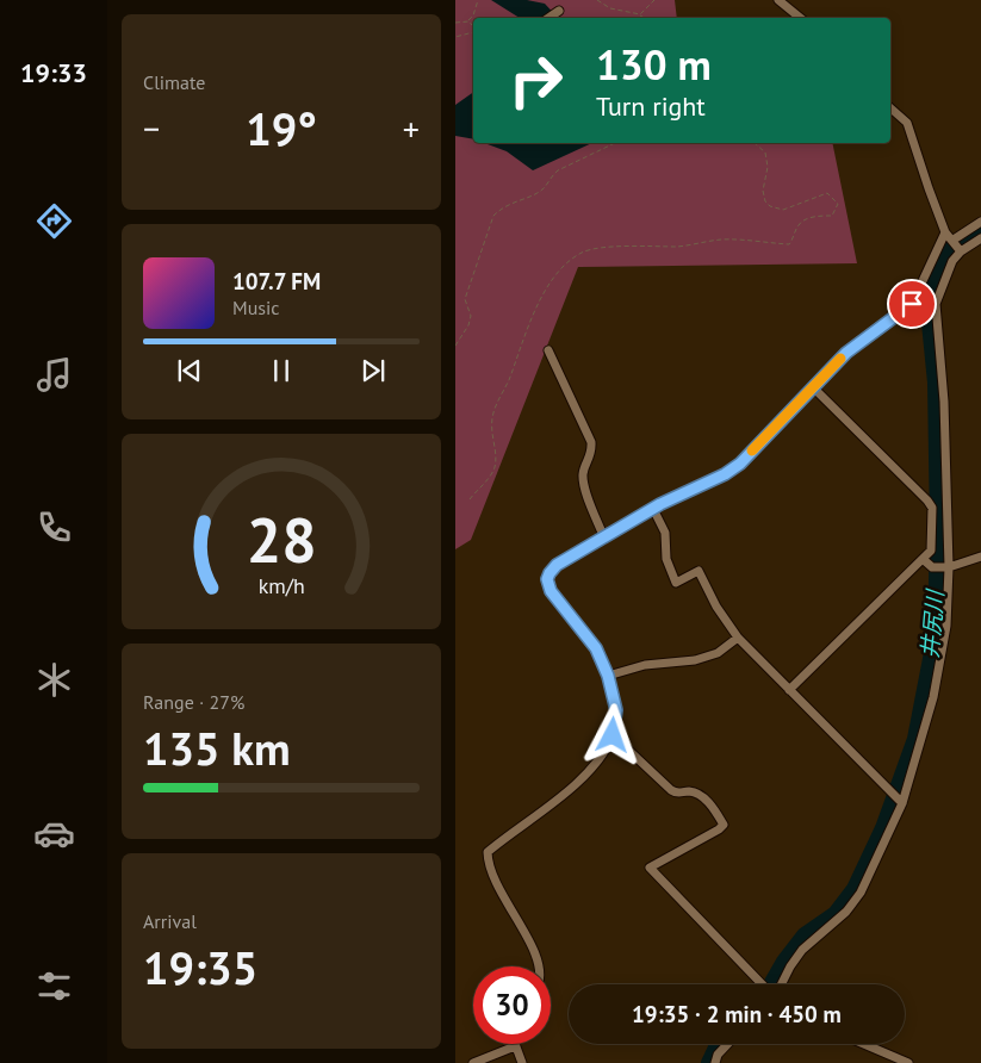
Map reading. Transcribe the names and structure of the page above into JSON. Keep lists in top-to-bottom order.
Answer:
{
  "water": ["井尻川"],
  "page": {
    "tabs": "19:33",
    "tile": [
      "Climate",
      ["Range · 27%", "135 km"],
      ["Arrival", "19:35"]
    ],
    "turn": ["130 m", "Turn right"],
    "heat": ["−", "19°", "+"],
    "song": ["107.7 FM", "Music"],
    "limit": "30",
    "trip": "19:35 · 2 min · 450 m",
    "gauge": ["28", "km/h"]
  }
}
